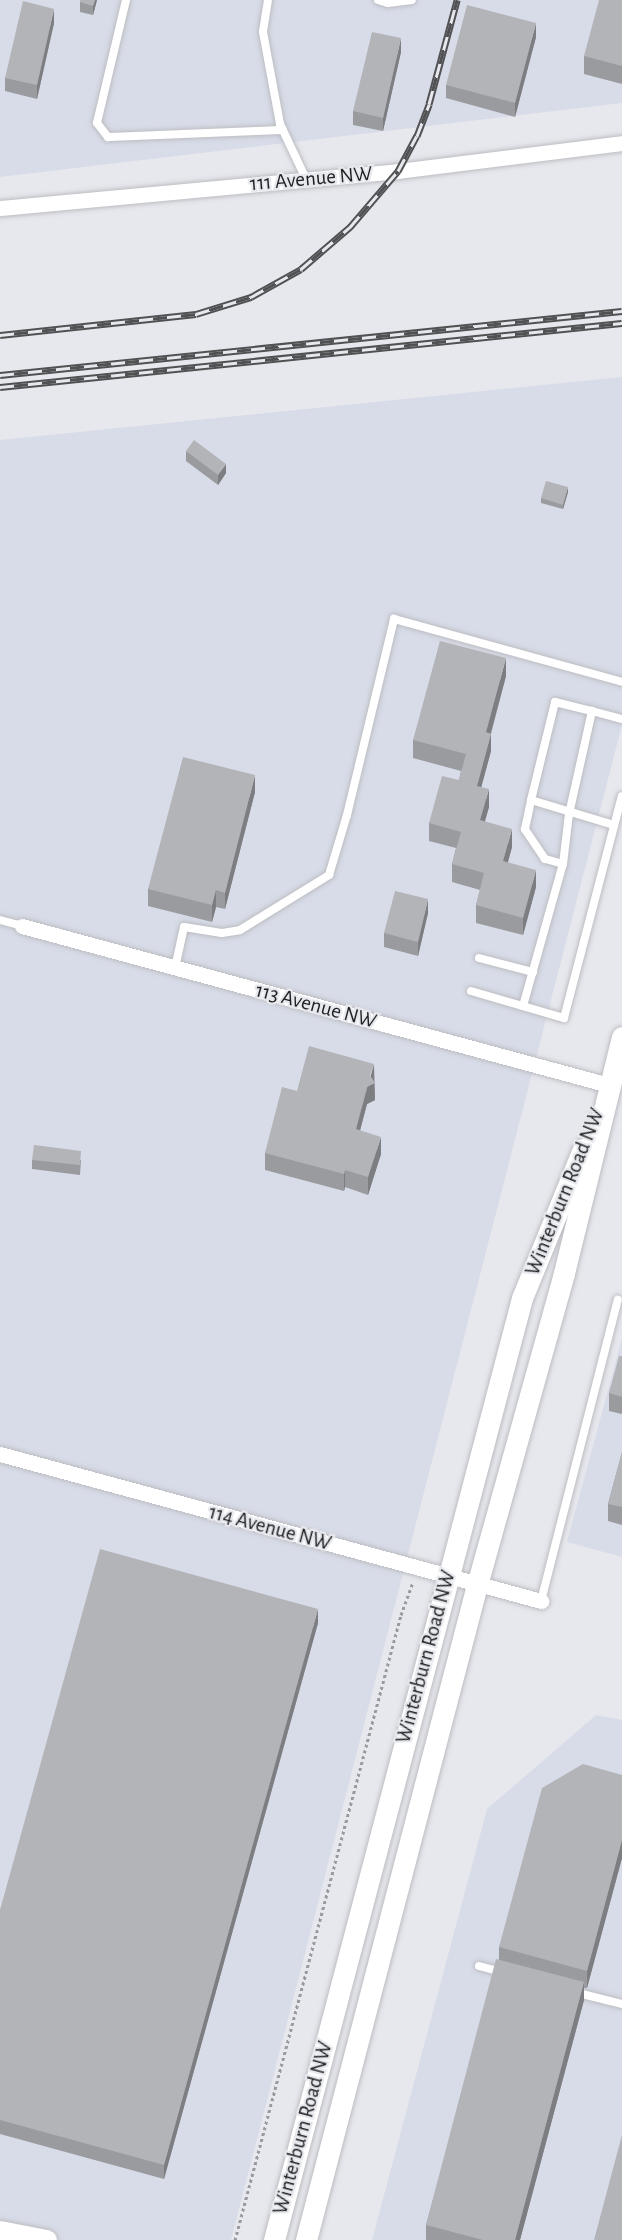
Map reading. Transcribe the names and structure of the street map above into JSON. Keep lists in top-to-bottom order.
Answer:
{
  "streets": {
    "main road": ["Winterburn Road NW"],
    "street": ["111 Avenue NW", "113 Avenue NW", "114 Avenue NW"]
  },
  "crossings": [
    ["113 Avenue NW", "Winterburn Road NW"],
    ["Winterburn Road NW", "114 Avenue NW"]
  ]
}
